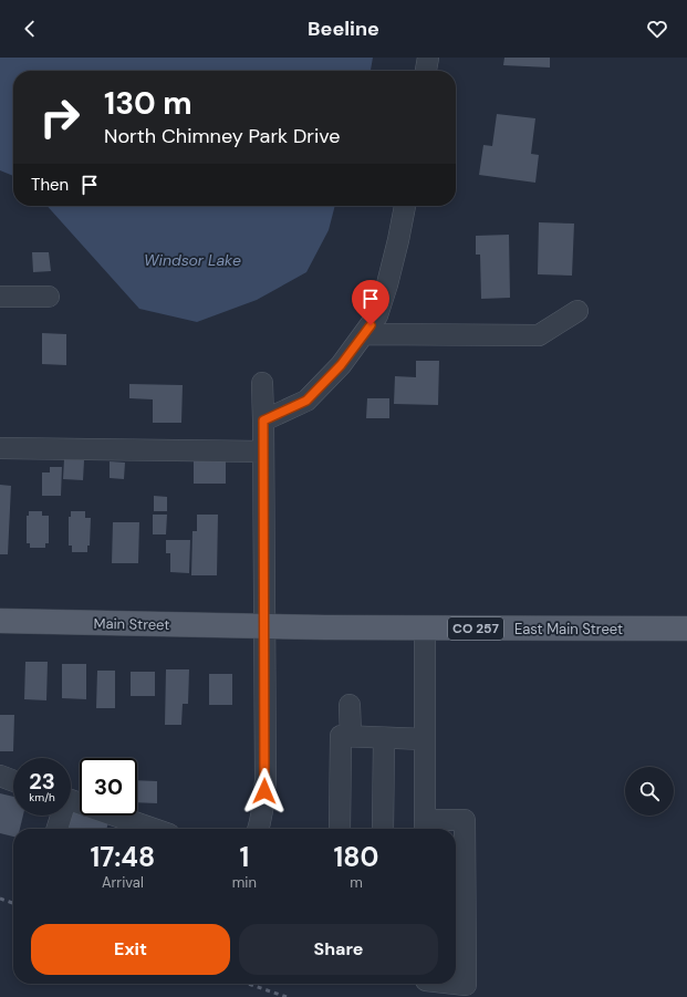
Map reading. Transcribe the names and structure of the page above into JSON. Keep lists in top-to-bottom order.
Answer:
{
  "streets": {
    "main road": ["Main Street", "CO 257", "East Main Street"]
  },
  "crossings": [
    ["Main Street", "East Main Street"]
  ],
  "water": ["Windsor Lake"],
  "page": {
    "header": "Beeline",
    "turn": ["130 m", "North Chimney Park Drive"],
    "then": "Then",
    "speed": "23 km/h",
    "limit": "30",
    "eta": [
      "17:48",
      "Arrival",
      "1",
      "min",
      "180",
      "m"
    ],
    "buttons": ["Exit", "Share"]
  }
}
